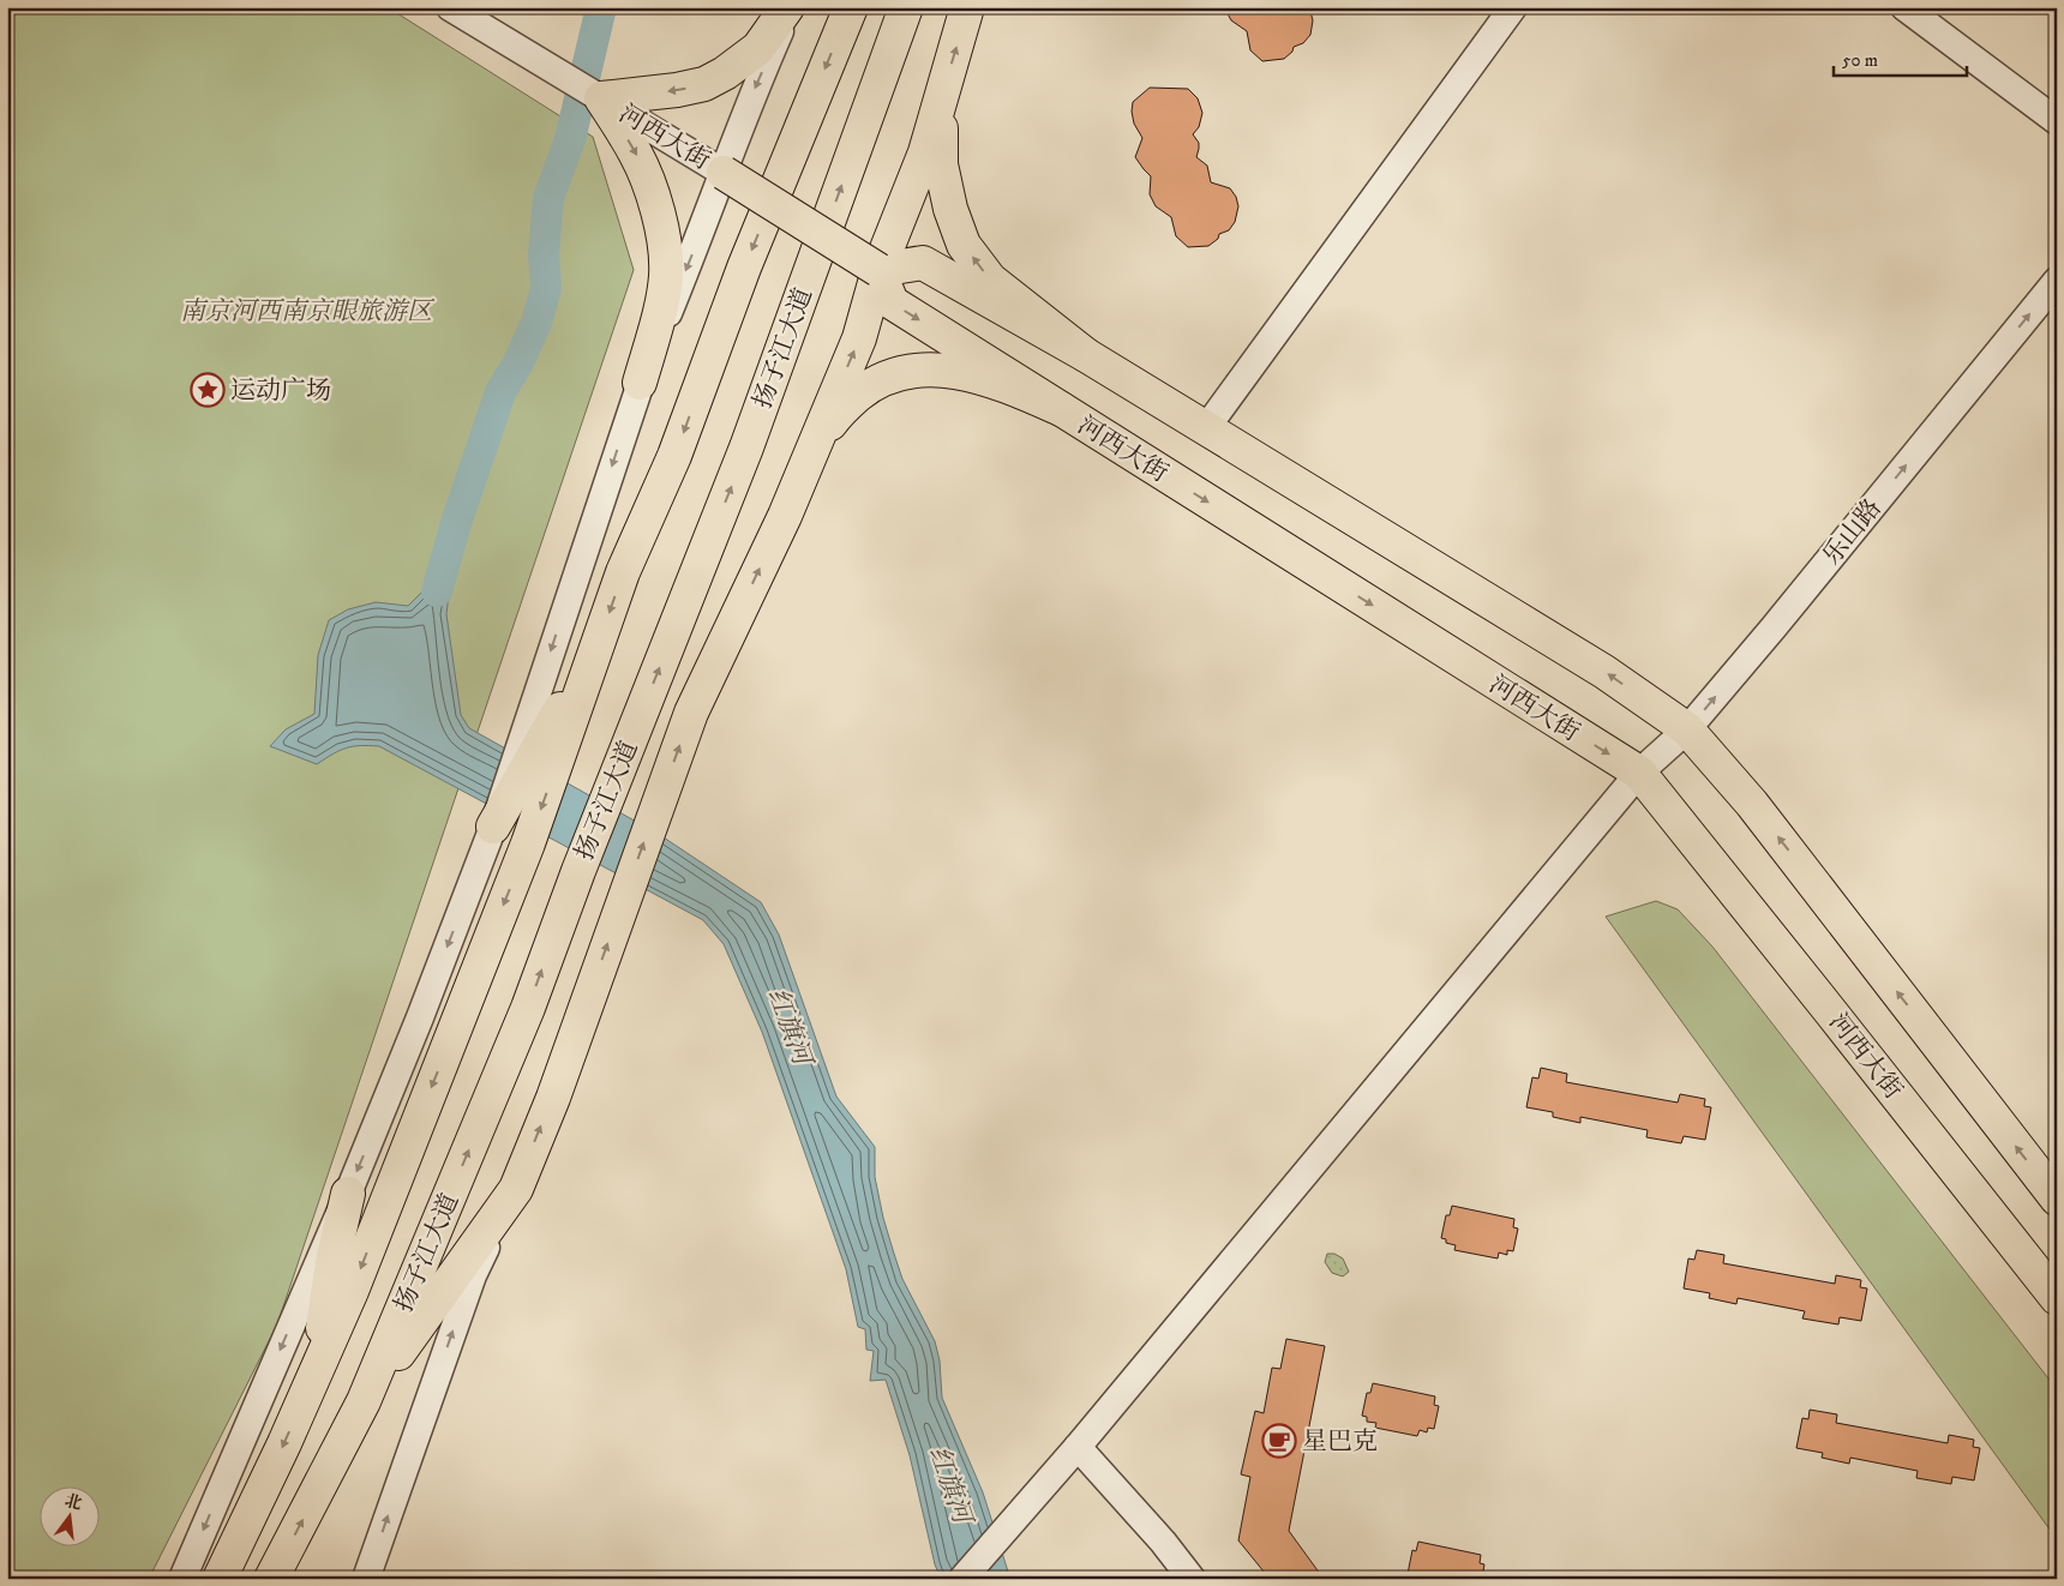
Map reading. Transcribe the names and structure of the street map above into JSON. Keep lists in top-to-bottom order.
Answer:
{
  "streets": {
    "main road": ["河西大街", "扬子江大道"],
    "street": ["乐山路"]
  },
  "crossings": [
    ["河西大街", "乐山路"]
  ],
  "one_way": ["河西大街"],
  "water": ["红旗河"],
  "parks": ["南京河西南京眼旅游区"],
  "places": {
    "place": ["运动广场"],
    "cafe": ["星巴克"]
  },
  "scale_bar": "50 m",
  "north": "top"
}
